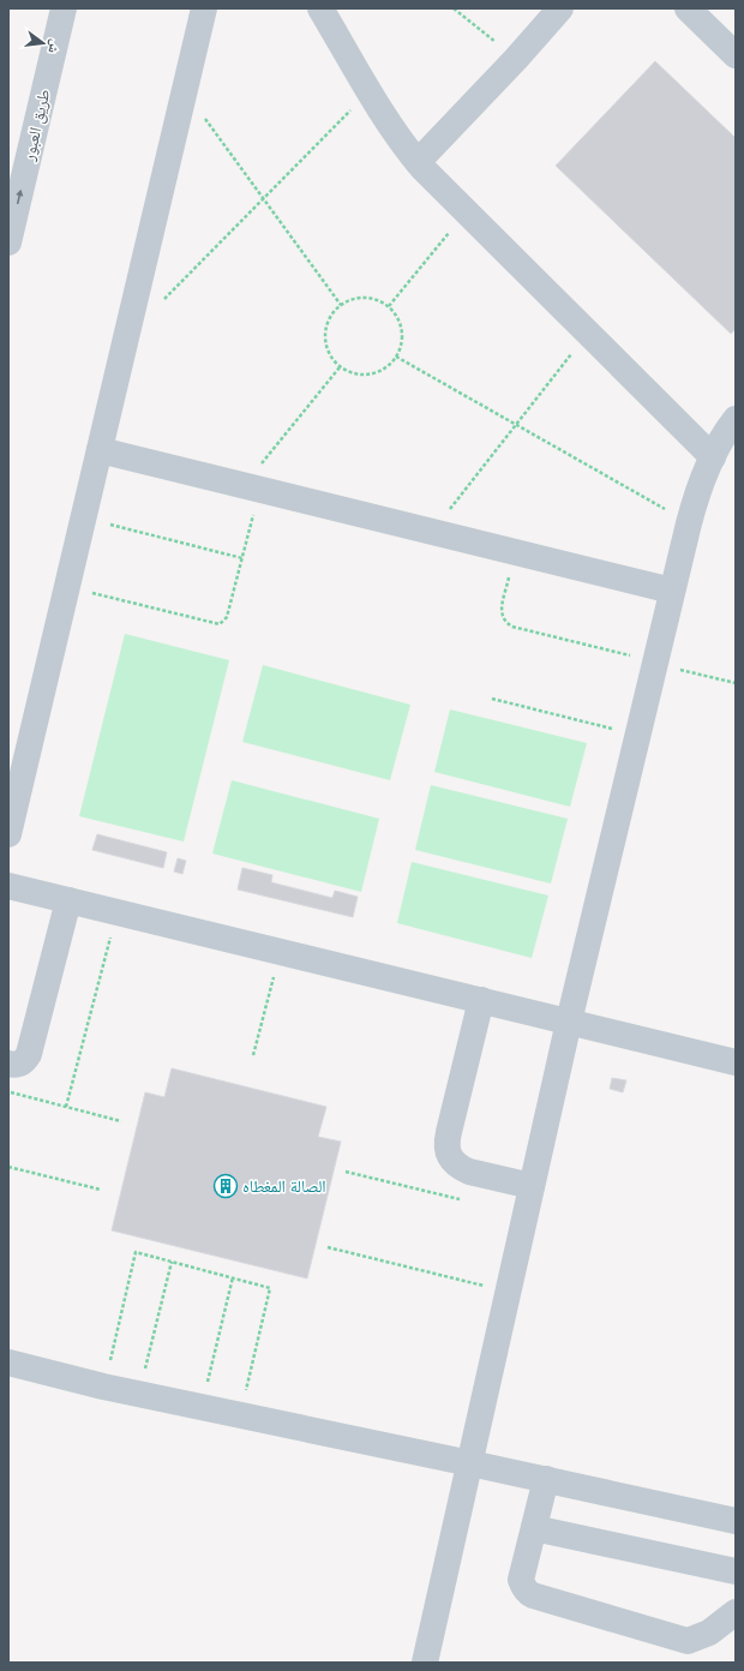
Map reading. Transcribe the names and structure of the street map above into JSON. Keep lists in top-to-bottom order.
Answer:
{
  "streets": {
    "street": ["طريق العبور"]
  },
  "places": {
    "building": ["الصالة المغطاه"]
  },
  "north": "right"
}
